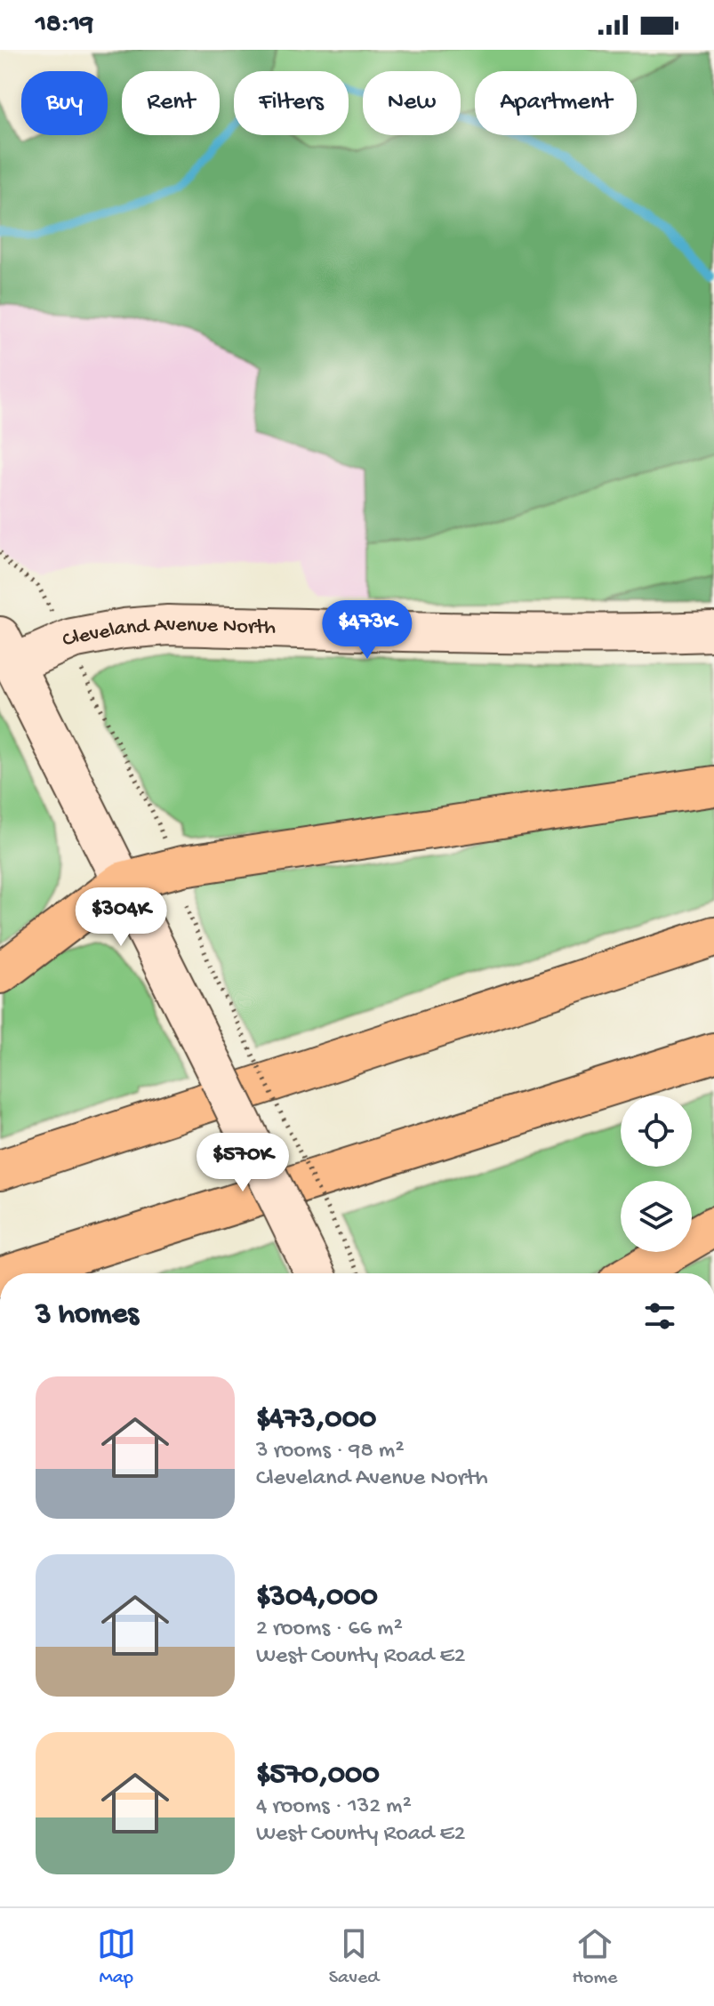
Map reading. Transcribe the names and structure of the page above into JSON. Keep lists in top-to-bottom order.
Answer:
{
  "streets": {
    "street": ["Cleveland Avenue North"]
  },
  "page": {
    "status": "18:19",
    "chip": [
      "Buy",
      "Rent",
      "Filters",
      "New",
      "Apartment"
    ],
    "price": ["$473K", "$304K", "$570K"],
    "heading": "3 homes",
    "list": [
      {
        "name": "$473,000",
        "note": "3 rooms · 98 m² · Cleveland Avenue North"
      },
      {
        "name": "$304,000",
        "note": "2 rooms · 66 m² · West County Road E2"
      },
      {
        "name": "$570,000",
        "note": "4 rooms · 132 m² · West County Road E2"
      }
    ],
    "tabs": ["Map", "Saved", "Home"]
  }
}
